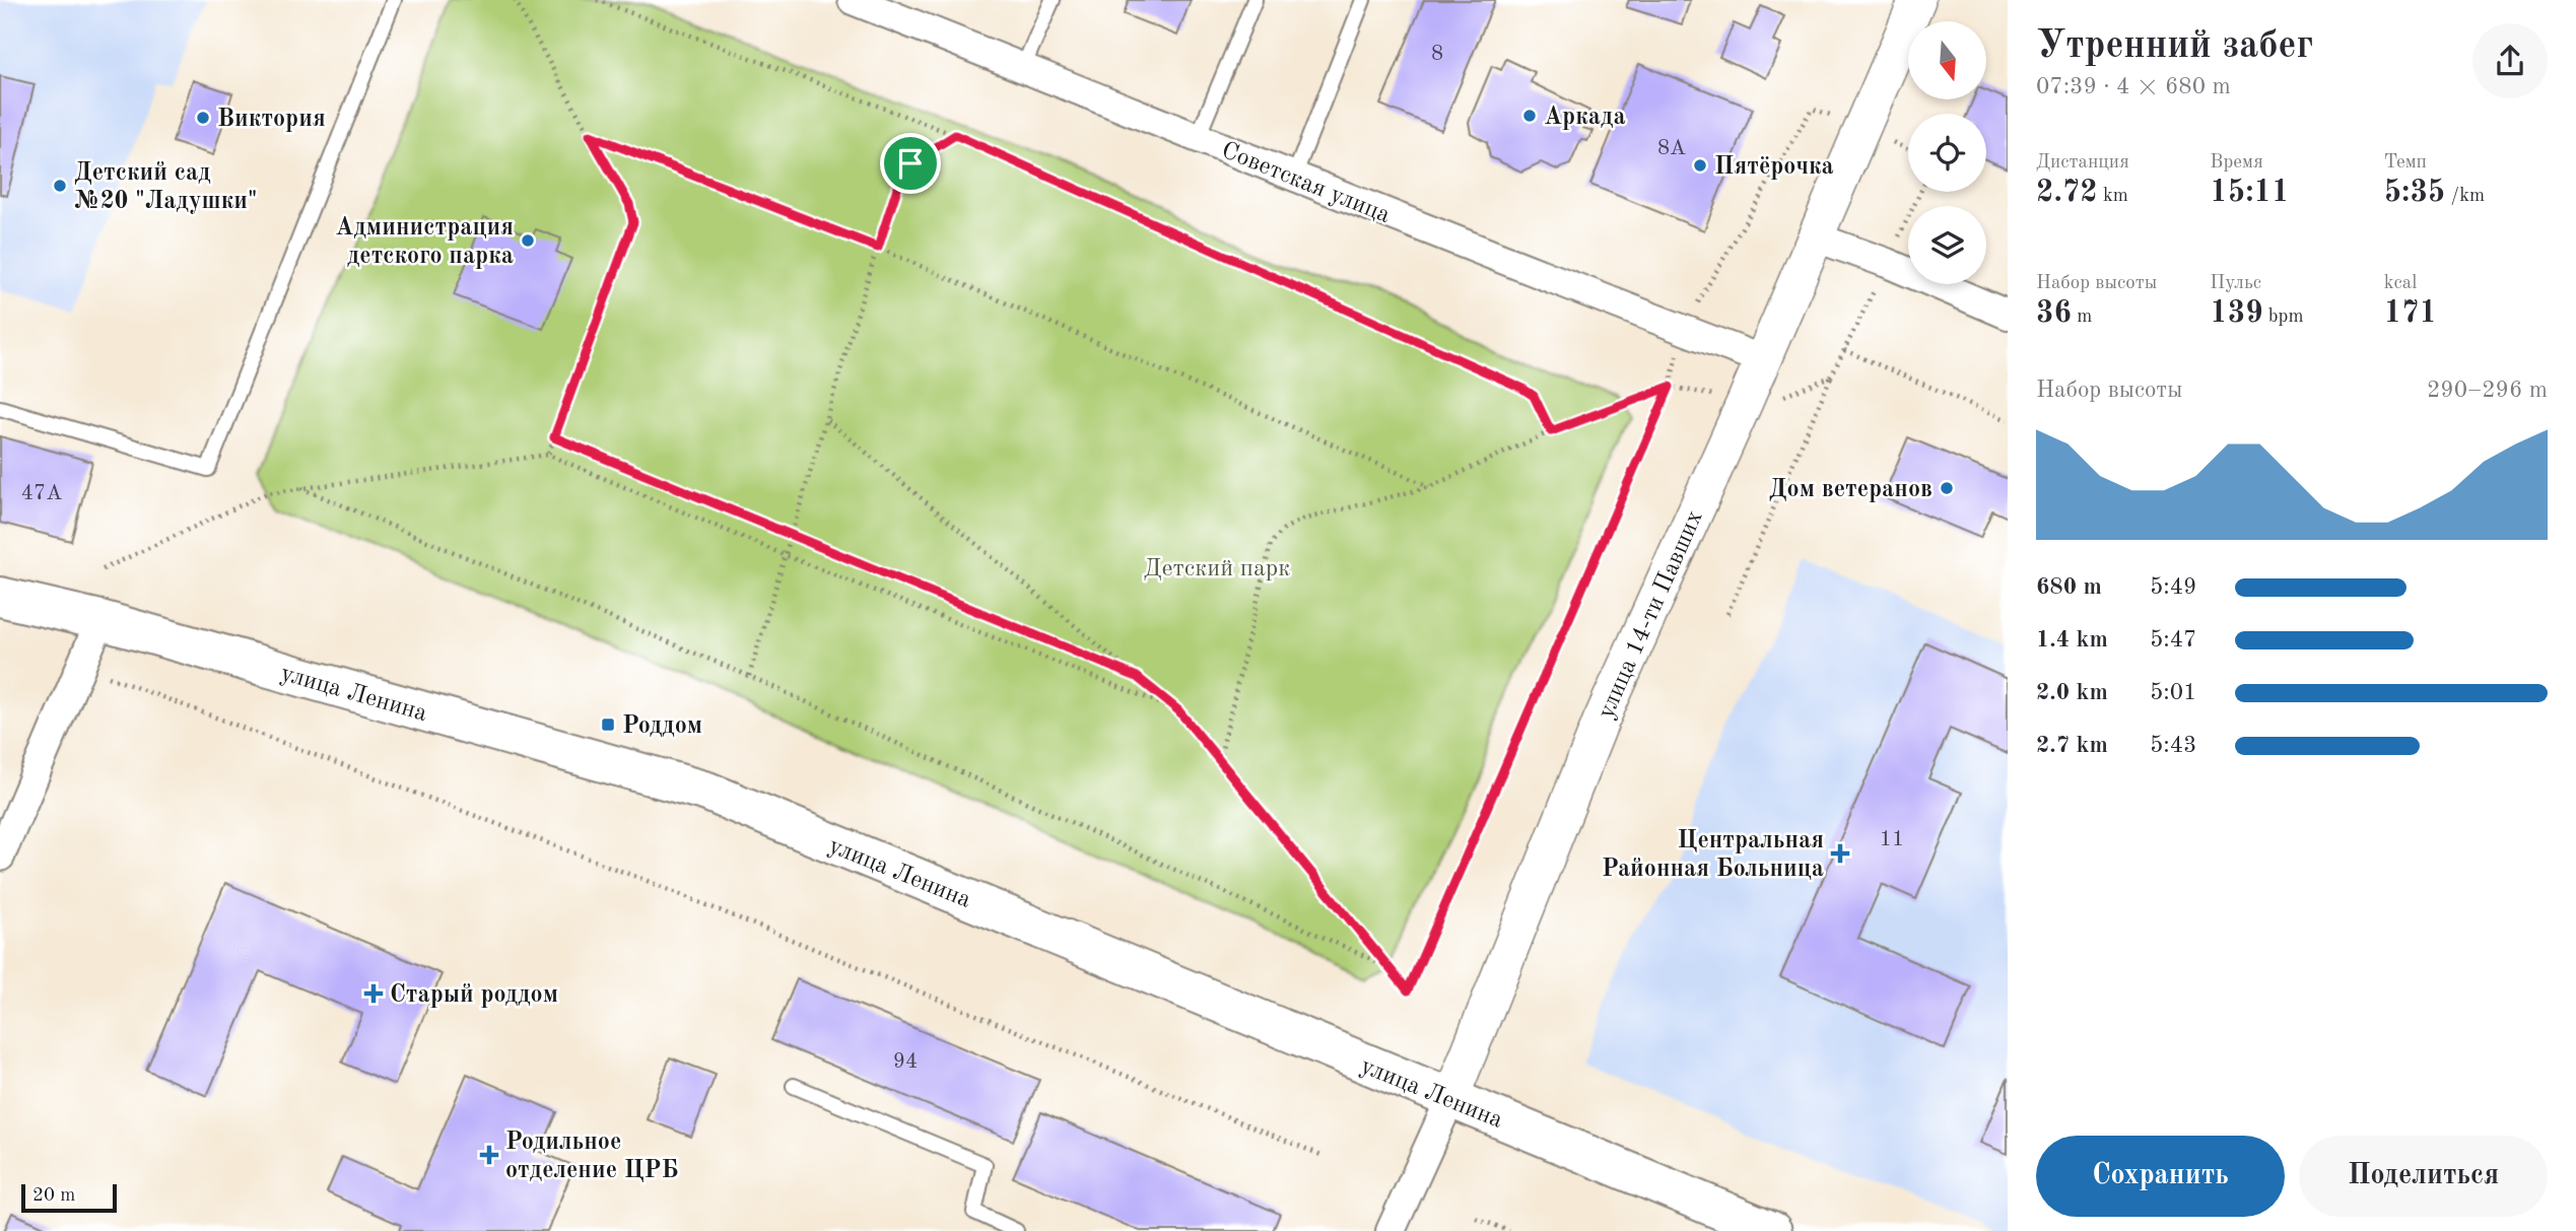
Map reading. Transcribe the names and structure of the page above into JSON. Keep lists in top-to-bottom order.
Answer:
{
  "streets": {
    "main road": ["улица Ленина"],
    "street": ["Советская улица", "улица 14-ти Павших"]
  },
  "crossings": [
    ["Советская улица", "улица 14-ти Павших"],
    ["улица 14-ти Павших", "улица Ленина"]
  ],
  "parks": ["Детский парк"],
  "places": {
    "other": [
      "Аркада",
      "Виктория",
      "Пятёрочка",
      "Детский сад №20 \"Ладушки\"",
      "Администрация детского парка",
      "Дом ветеранов"
    ],
    "transit": ["Роддом"],
    "health": ["Центральная Районная Больница", "Старый роддом", "Родильное отделение ЦРБ"]
  },
  "house_numbers": [
    "8",
    "8А",
    "47А",
    "11",
    "94"
  ],
  "scale_bar": "20 m",
  "north": "bottom",
  "page": {
    "heading": ["Утренний забег", "07:39 · 4 × 680 m"],
    "stats": [
      ["Дистанция", "2.72 km"],
      ["Время", "15:11"],
      ["Темп", "5:35 /km"],
      ["Набор высоты", "36 m"],
      ["Пульс", "139 bpm"],
      ["kcal", "171"]
    ],
    "chart": ["Набор высоты", "290–296 m"],
    "list": [
      {
        "name": "680 m",
        "note": "5:49"
      },
      {
        "name": "1.4 km",
        "note": "5:47"
      },
      {
        "name": "2.0 km",
        "note": "5:01"
      },
      {
        "name": "2.7 km",
        "note": "5:43"
      }
    ],
    "buttons": ["Сохранить", "Поделиться"],
    "scale": "20 m"
  }
}
